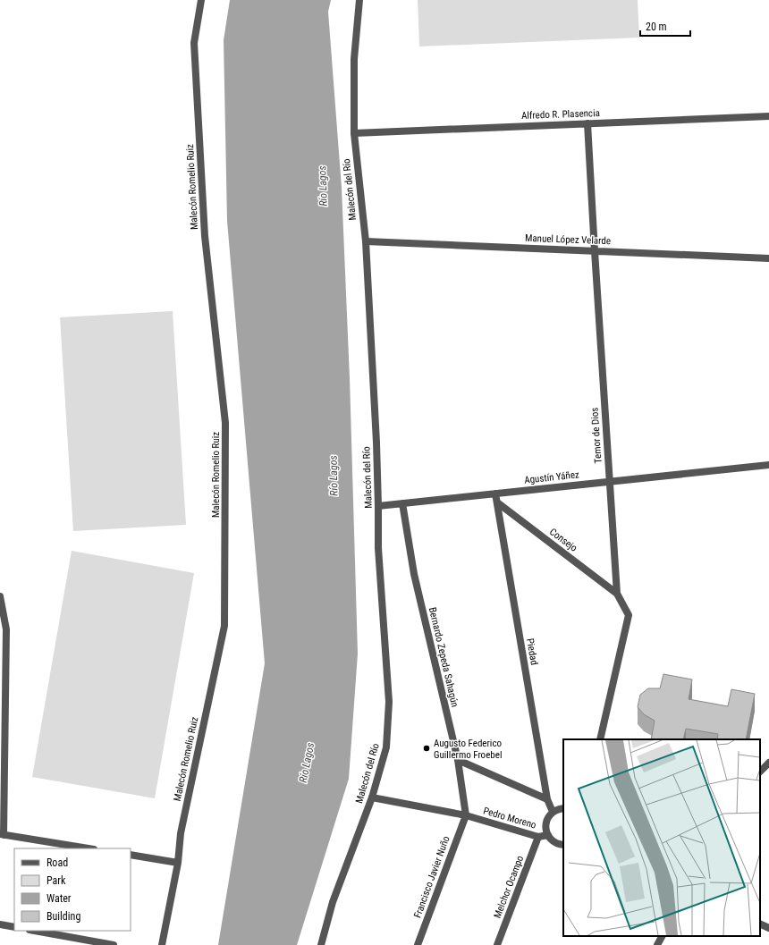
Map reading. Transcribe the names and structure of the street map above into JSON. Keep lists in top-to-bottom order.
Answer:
{
  "streets": {
    "street": [
      "Alfredo R. Plasencia",
      "Malecón Romelio Ruiz",
      "Malecón del Río",
      "Manuel López Velarde",
      "Temor de Dios",
      "Agustín Yáñez",
      "Consejo",
      "Piedad",
      "Bernardo Zepeda Sahagún",
      "Pedro Moreno",
      "Francisco Javier Nuño",
      "Melchor Ocampo"
    ]
  },
  "crossings": [
    ["Alfredo R. Plasencia", "Malecón del Río"],
    ["Alfredo R. Plasencia", "Temor de Dios"],
    ["Malecón del Río", "Manuel López Velarde"],
    ["Malecón del Río", "Agustín Yáñez"],
    ["Malecón del Río", "Pedro Moreno"],
    ["Manuel López Velarde", "Temor de Dios"],
    ["Temor de Dios", "Agustín Yáñez"],
    ["Temor de Dios", "Consejo"],
    ["Agustín Yáñez", "Piedad"],
    ["Agustín Yáñez", "Bernardo Zepeda Sahagún"],
    ["Consejo", "Piedad"],
    ["Bernardo Zepeda Sahagún", "Pedro Moreno"],
    ["Bernardo Zepeda Sahagún", "Francisco Javier Nuño"],
    ["Pedro Moreno", "Francisco Javier Nuño"],
    ["Pedro Moreno", "Melchor Ocampo"]
  ],
  "water": ["Río Lagos"],
  "places": ["Augusto Federico Guillermo Froebel"],
  "legend": [
    "Road",
    "Park",
    "Water",
    "Building"
  ],
  "scale_bar": "20 m"
}
